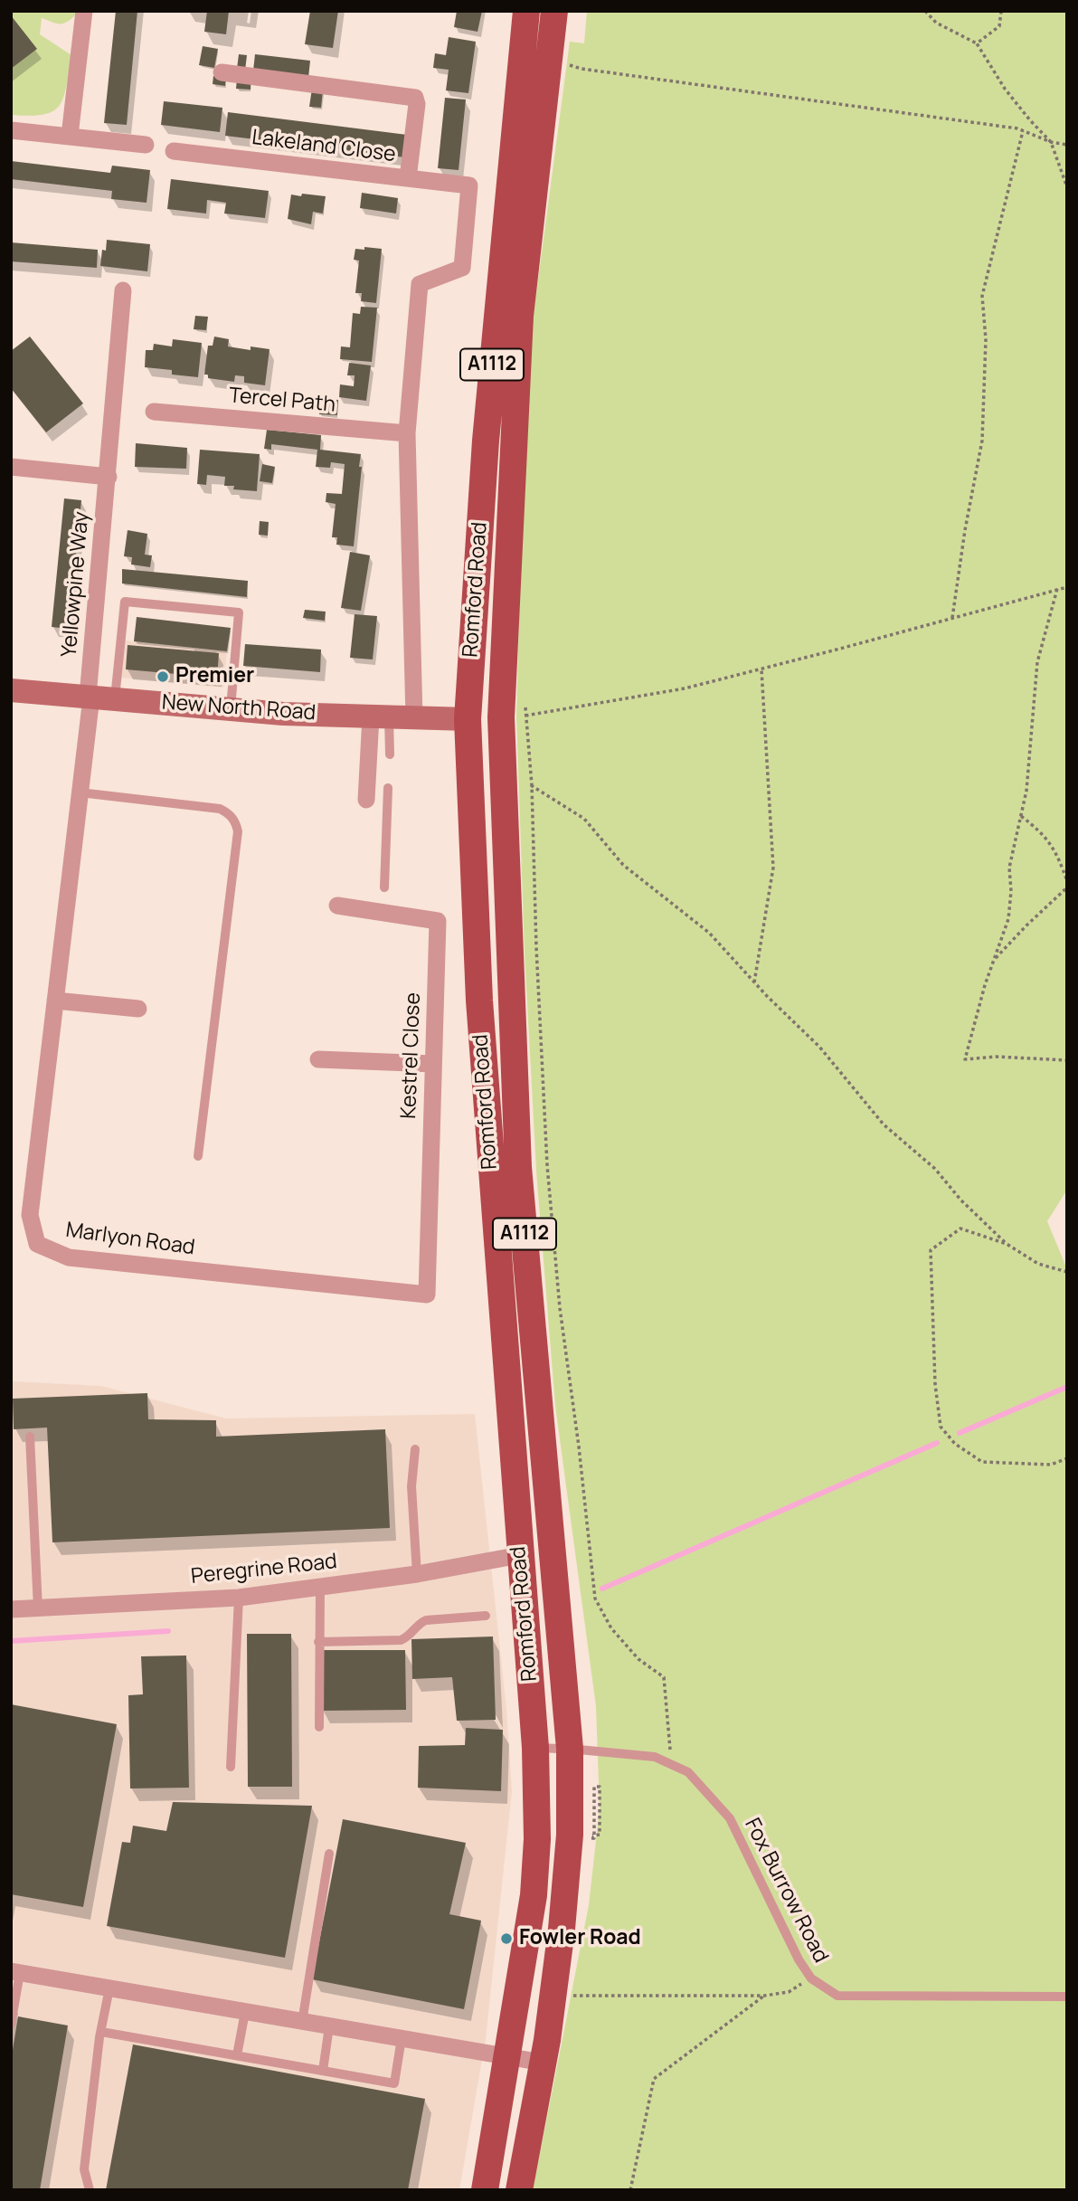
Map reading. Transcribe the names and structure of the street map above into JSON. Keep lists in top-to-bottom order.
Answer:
{
  "streets": {
    "main road": ["A1112", "Romford Road"],
    "street": [
      "Lakeland Close",
      "Tercel Path",
      "Yellowpine Way",
      "New North Road",
      "Kestrel Close",
      "Marlyon Road",
      "Peregrine Road"
    ],
    "lane": ["Fox Burrow Road"]
  },
  "crossings": [
    ["Lakeland Close", "Tercel Path"],
    ["Yellowpine Way", "New North Road"],
    ["Yellowpine Way", "Marlyon Road"],
    ["Romford Road", "New North Road"],
    ["Romford Road", "Peregrine Road"],
    ["Romford Road", "Fox Burrow Road"],
    ["New North Road", "Marlyon Road"],
    ["Kestrel Close", "Marlyon Road"]
  ],
  "places": ["Premier", "Fowler Road"]
}
